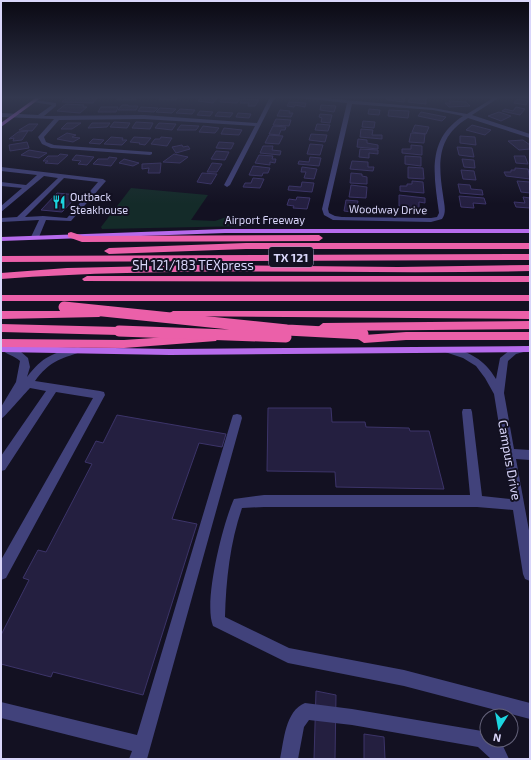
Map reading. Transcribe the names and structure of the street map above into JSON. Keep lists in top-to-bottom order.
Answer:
{
  "streets": {
    "highway": ["TX 121", "SH 121/183 TEXpress"],
    "main road": ["Airport Freeway"],
    "street": ["Woodway Drive", "Campus Drive"]
  },
  "places": {
    "restaurant": ["Outback Steakhouse"]
  },
  "north": "bottom"
}
